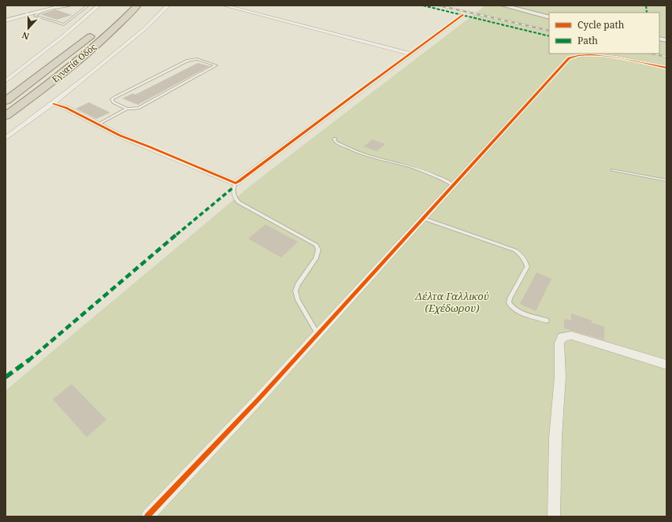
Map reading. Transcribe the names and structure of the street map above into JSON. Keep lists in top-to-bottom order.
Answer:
{
  "streets": {
    "highway": ["Εγνατία Οδός"]
  },
  "parks": ["Δέλτα Γαλλικού (Εχέδωρου)"],
  "legend": ["Cycle path", "Path"],
  "north": "bottom"
}
